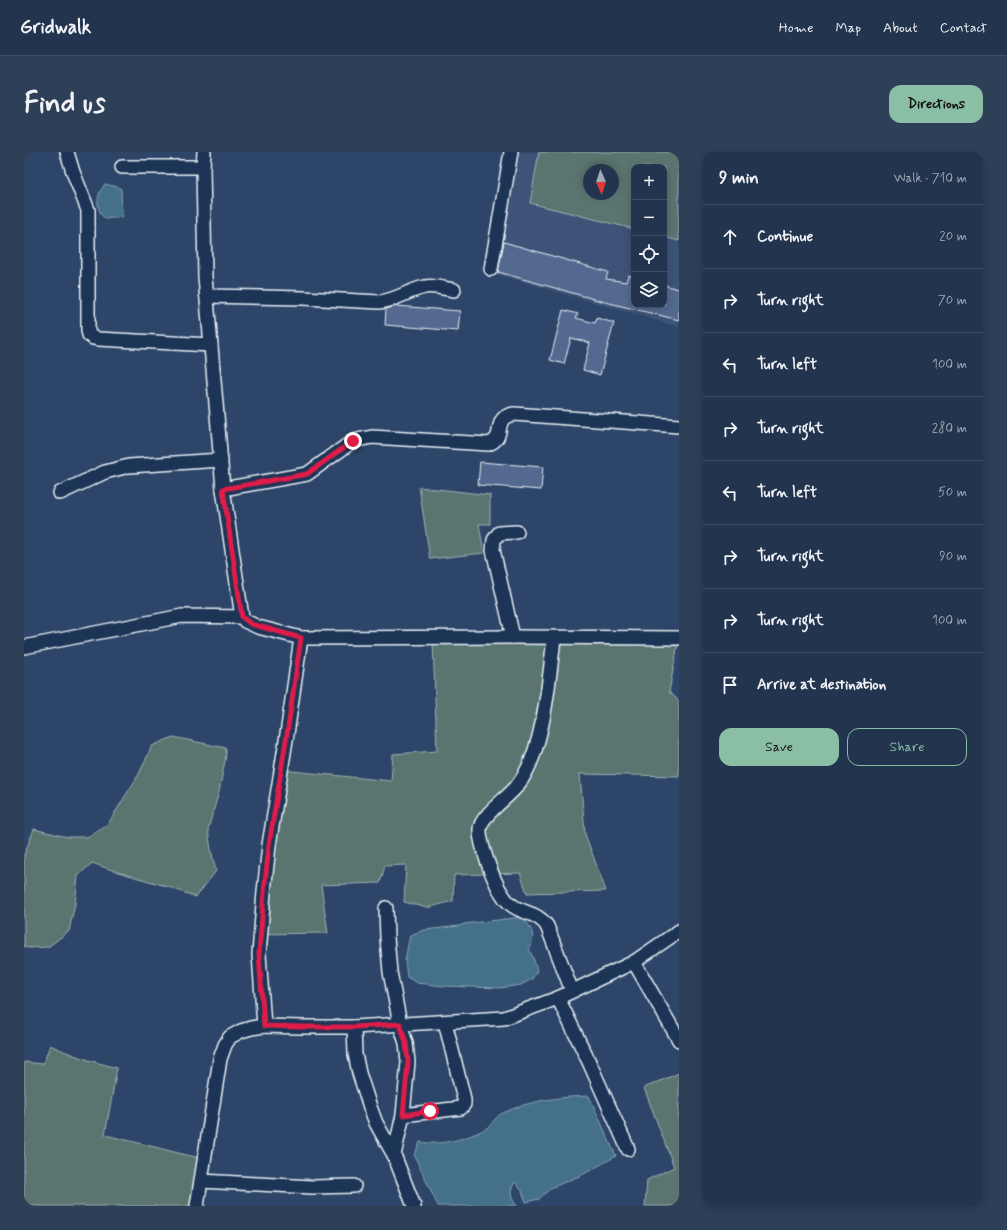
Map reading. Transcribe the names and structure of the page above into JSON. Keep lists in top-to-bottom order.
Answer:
{
  "north": "bottom",
  "page": {
    "header": "Gridwalk",
    "nav": [
      "Home",
      "Map",
      "About",
      "Contact"
    ],
    "buttons": [
      "Directions",
      ["Save", "Share"]
    ],
    "title": "Find us",
    "heading": ["9 min", "Walk · 710 m"],
    "map_buttons": ["+", "−"],
    "list": [
      ["Continue", "20 m"],
      ["Turn right", "70 m"],
      ["Turn left", "100 m"],
      ["Turn right", "280 m"],
      ["Turn left", "50 m"],
      ["Turn right", "90 m"],
      ["Turn right", "100 m"],
      "Arrive at destination"
    ]
  }
}
